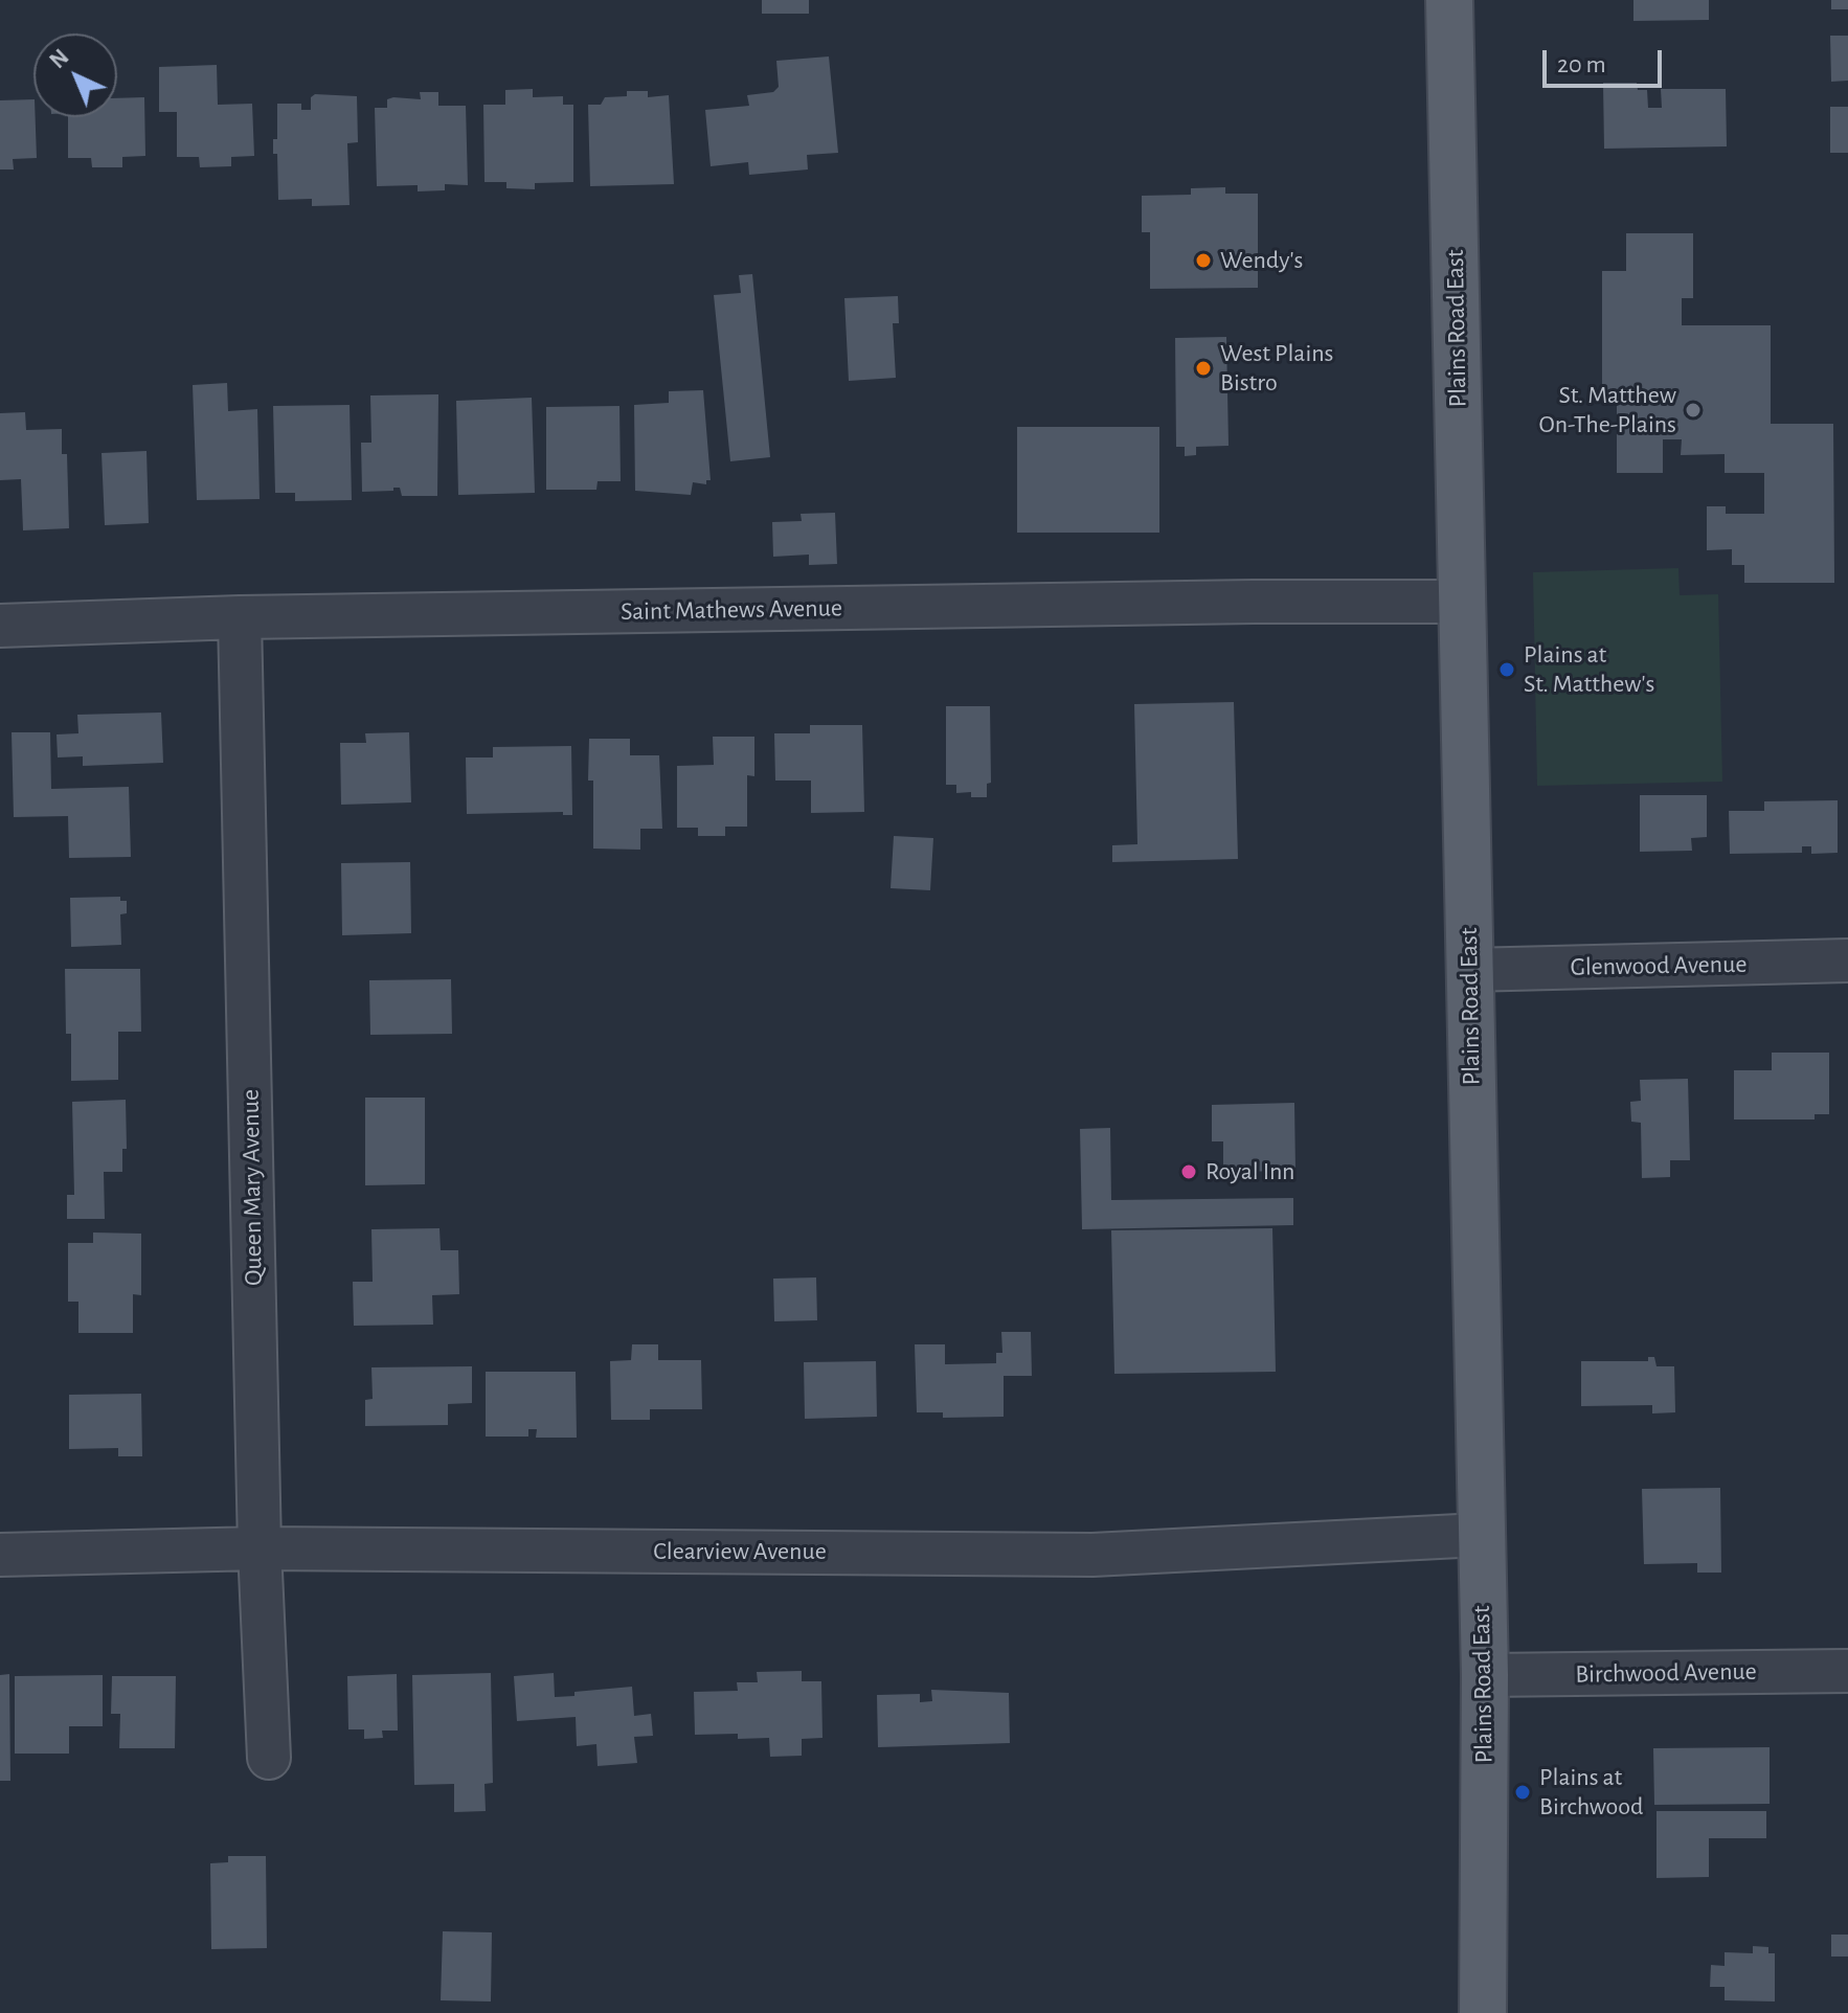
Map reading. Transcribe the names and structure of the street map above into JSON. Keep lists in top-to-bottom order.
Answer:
{
  "streets": {
    "main road": ["Plains Road East"],
    "street": [
      "Saint Mathews Avenue",
      "Glenwood Avenue",
      "Queen Mary Avenue",
      "Clearview Avenue",
      "Birchwood Avenue"
    ]
  },
  "crossings": [
    ["Plains Road East", "Saint Mathews Avenue"],
    ["Plains Road East", "Glenwood Avenue"],
    ["Plains Road East", "Clearview Avenue"],
    ["Plains Road East", "Birchwood Avenue"],
    ["Saint Mathews Avenue", "Queen Mary Avenue"],
    ["Queen Mary Avenue", "Clearview Avenue"]
  ],
  "places": [
    "Wendy's",
    "West Plains Bistro",
    "St. Matthew On-The-Plains",
    "Plains at St. Matthew's",
    "Royal Inn",
    "Plains at Birchwood"
  ],
  "scale_bar": "20 m",
  "north": "top left"
}
